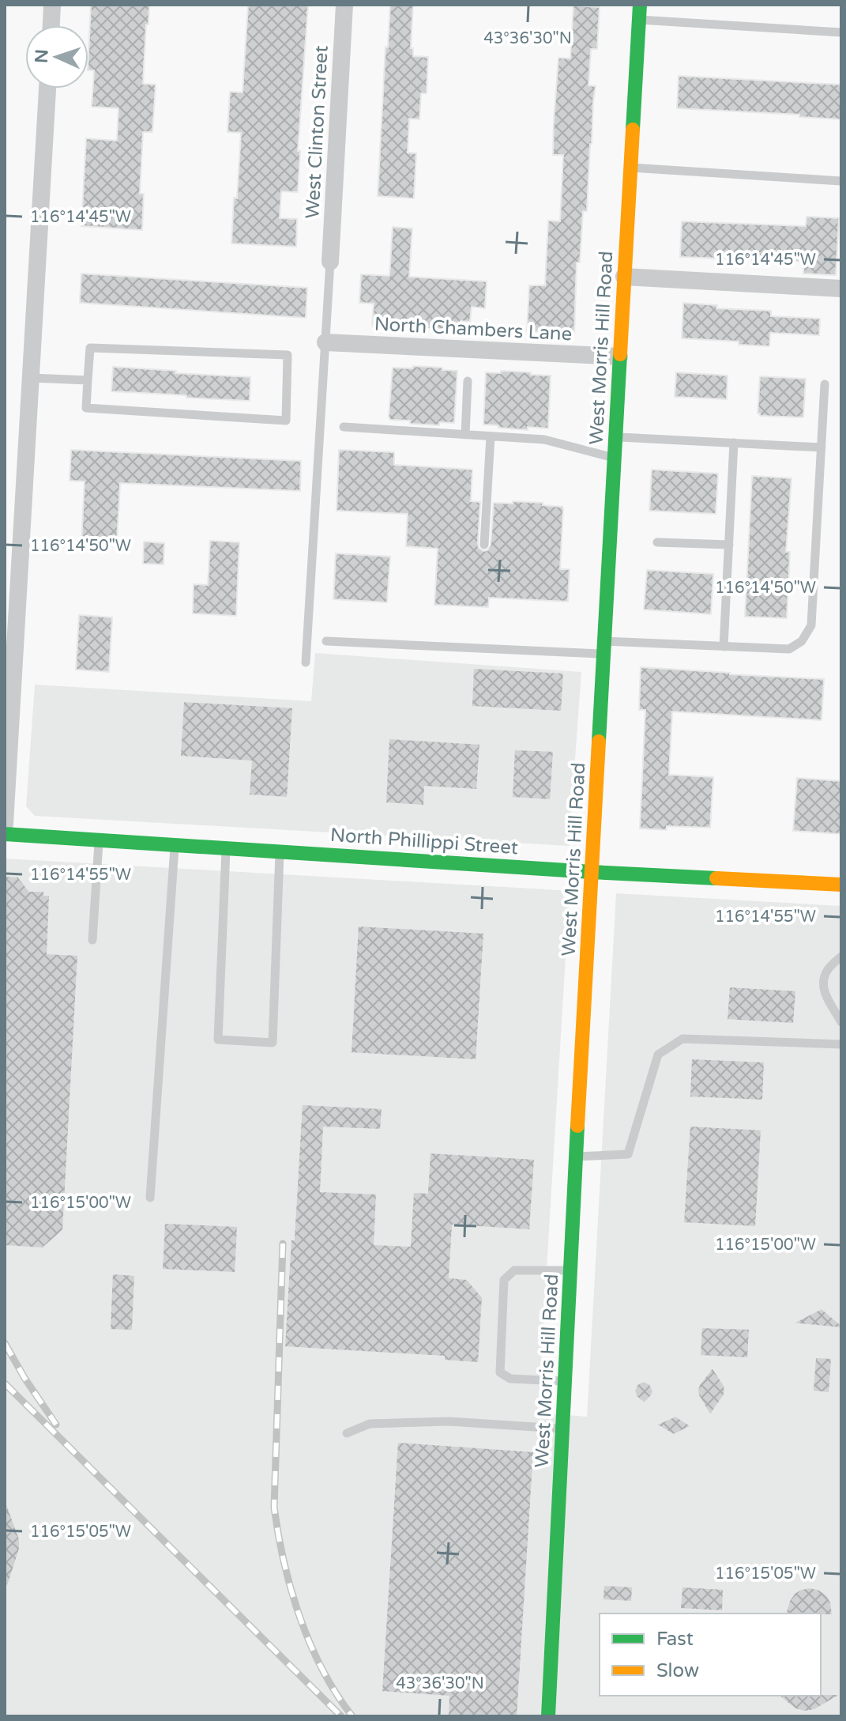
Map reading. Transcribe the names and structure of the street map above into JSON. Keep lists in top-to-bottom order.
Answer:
{
  "streets": {
    "street": [
      "West Clinton Street",
      "North Chambers Lane",
      "West Morris Hill Road",
      "North Phillippi Street"
    ]
  },
  "crossings": [
    ["North Chambers Lane", "West Morris Hill Road"],
    ["West Morris Hill Road", "North Phillippi Street"]
  ],
  "legend": ["Fast", "Slow"],
  "north": "left",
  "coordinates": [
    "43°36'30\"N",
    "116°14'45\"W",
    "116°14'50\"W",
    "116°14'55\"W",
    "116°15'00\"W",
    "116°15'05\"W"
  ]
}
